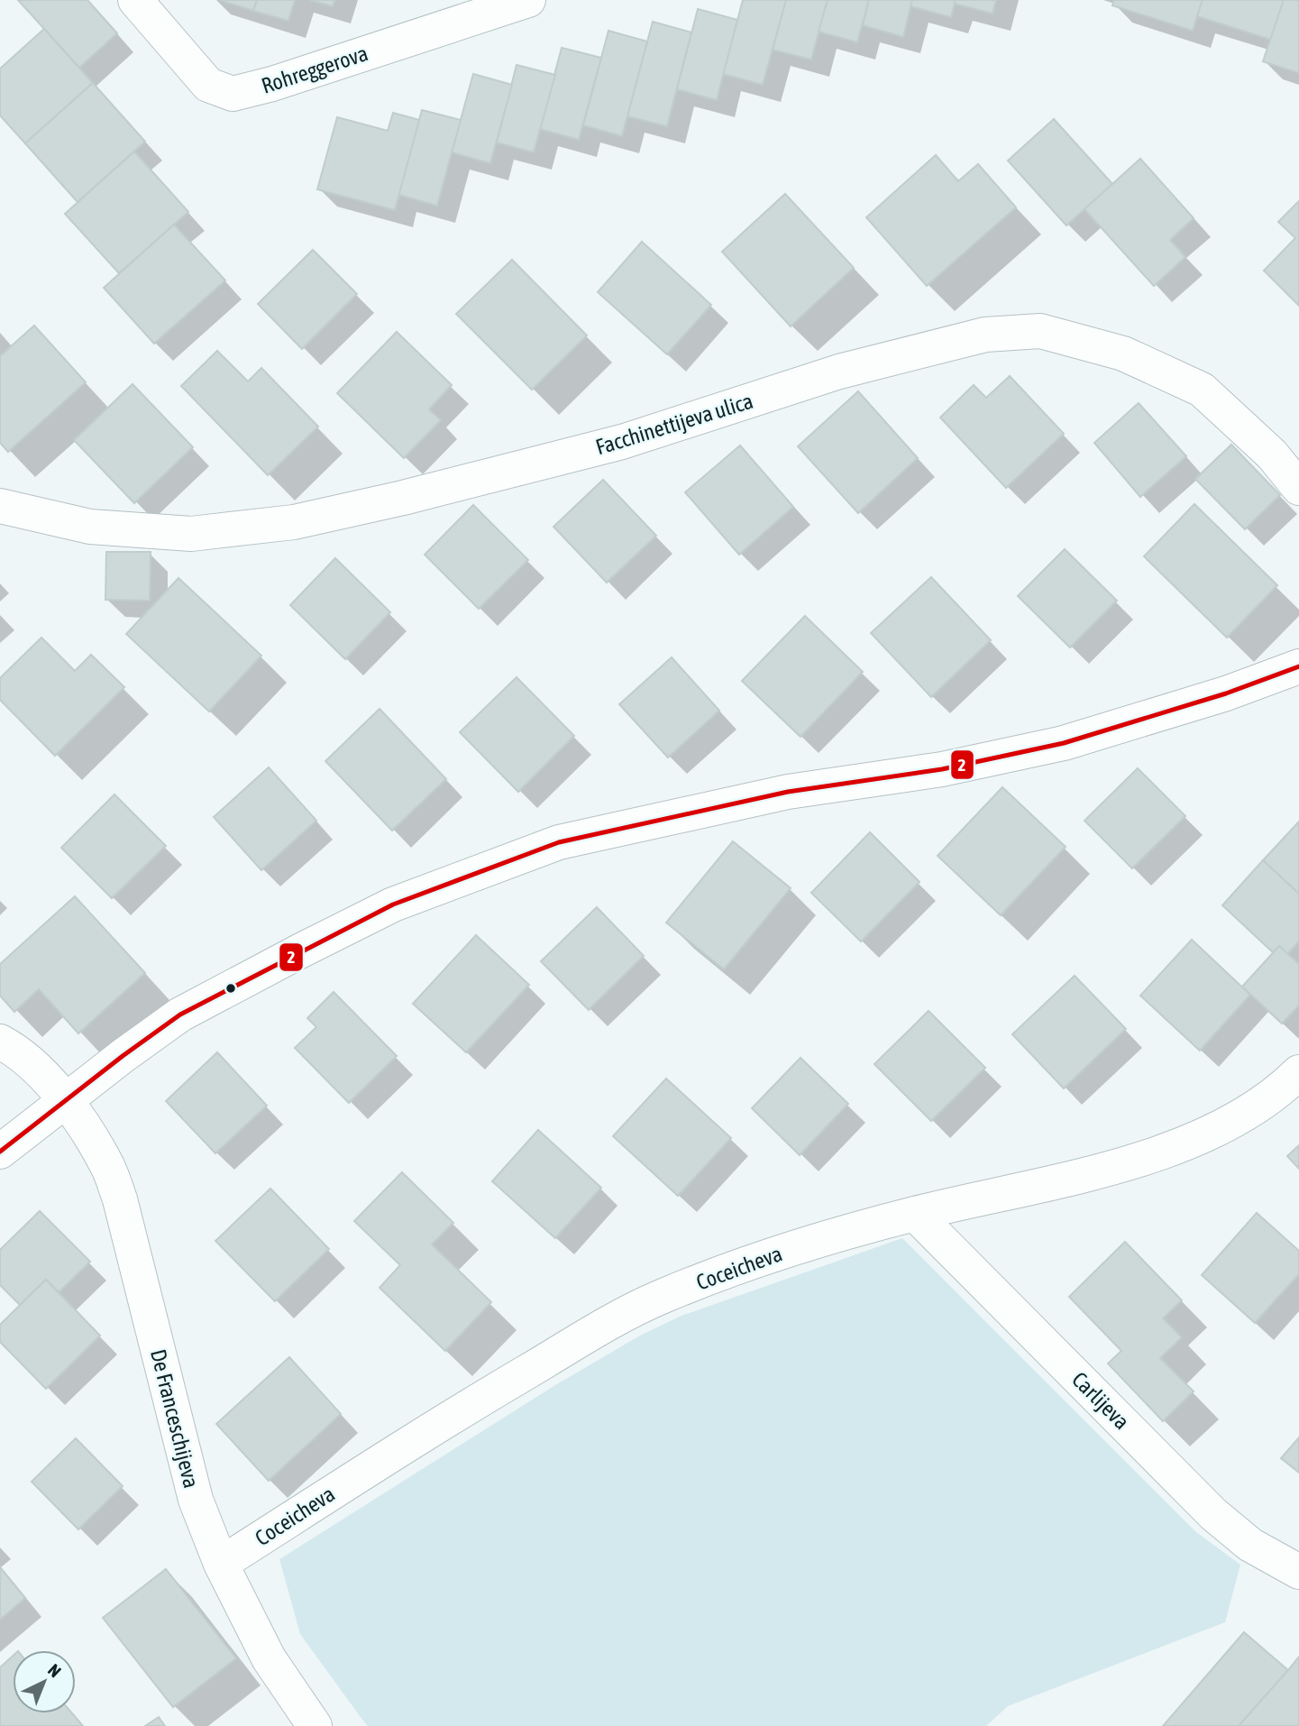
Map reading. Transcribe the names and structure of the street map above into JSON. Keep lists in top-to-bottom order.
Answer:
{
  "streets": {
    "street": [
      "Rohreggerova",
      "Facchinettijeva ulica",
      "Coceicheva",
      "Carlijeva",
      "De Franceschijeva"
    ]
  },
  "crossings": [
    ["Coceicheva", "Carlijeva"],
    ["Coceicheva", "De Franceschijeva"]
  ],
  "lines": ["transit line 2"],
  "north": "top right"
}
